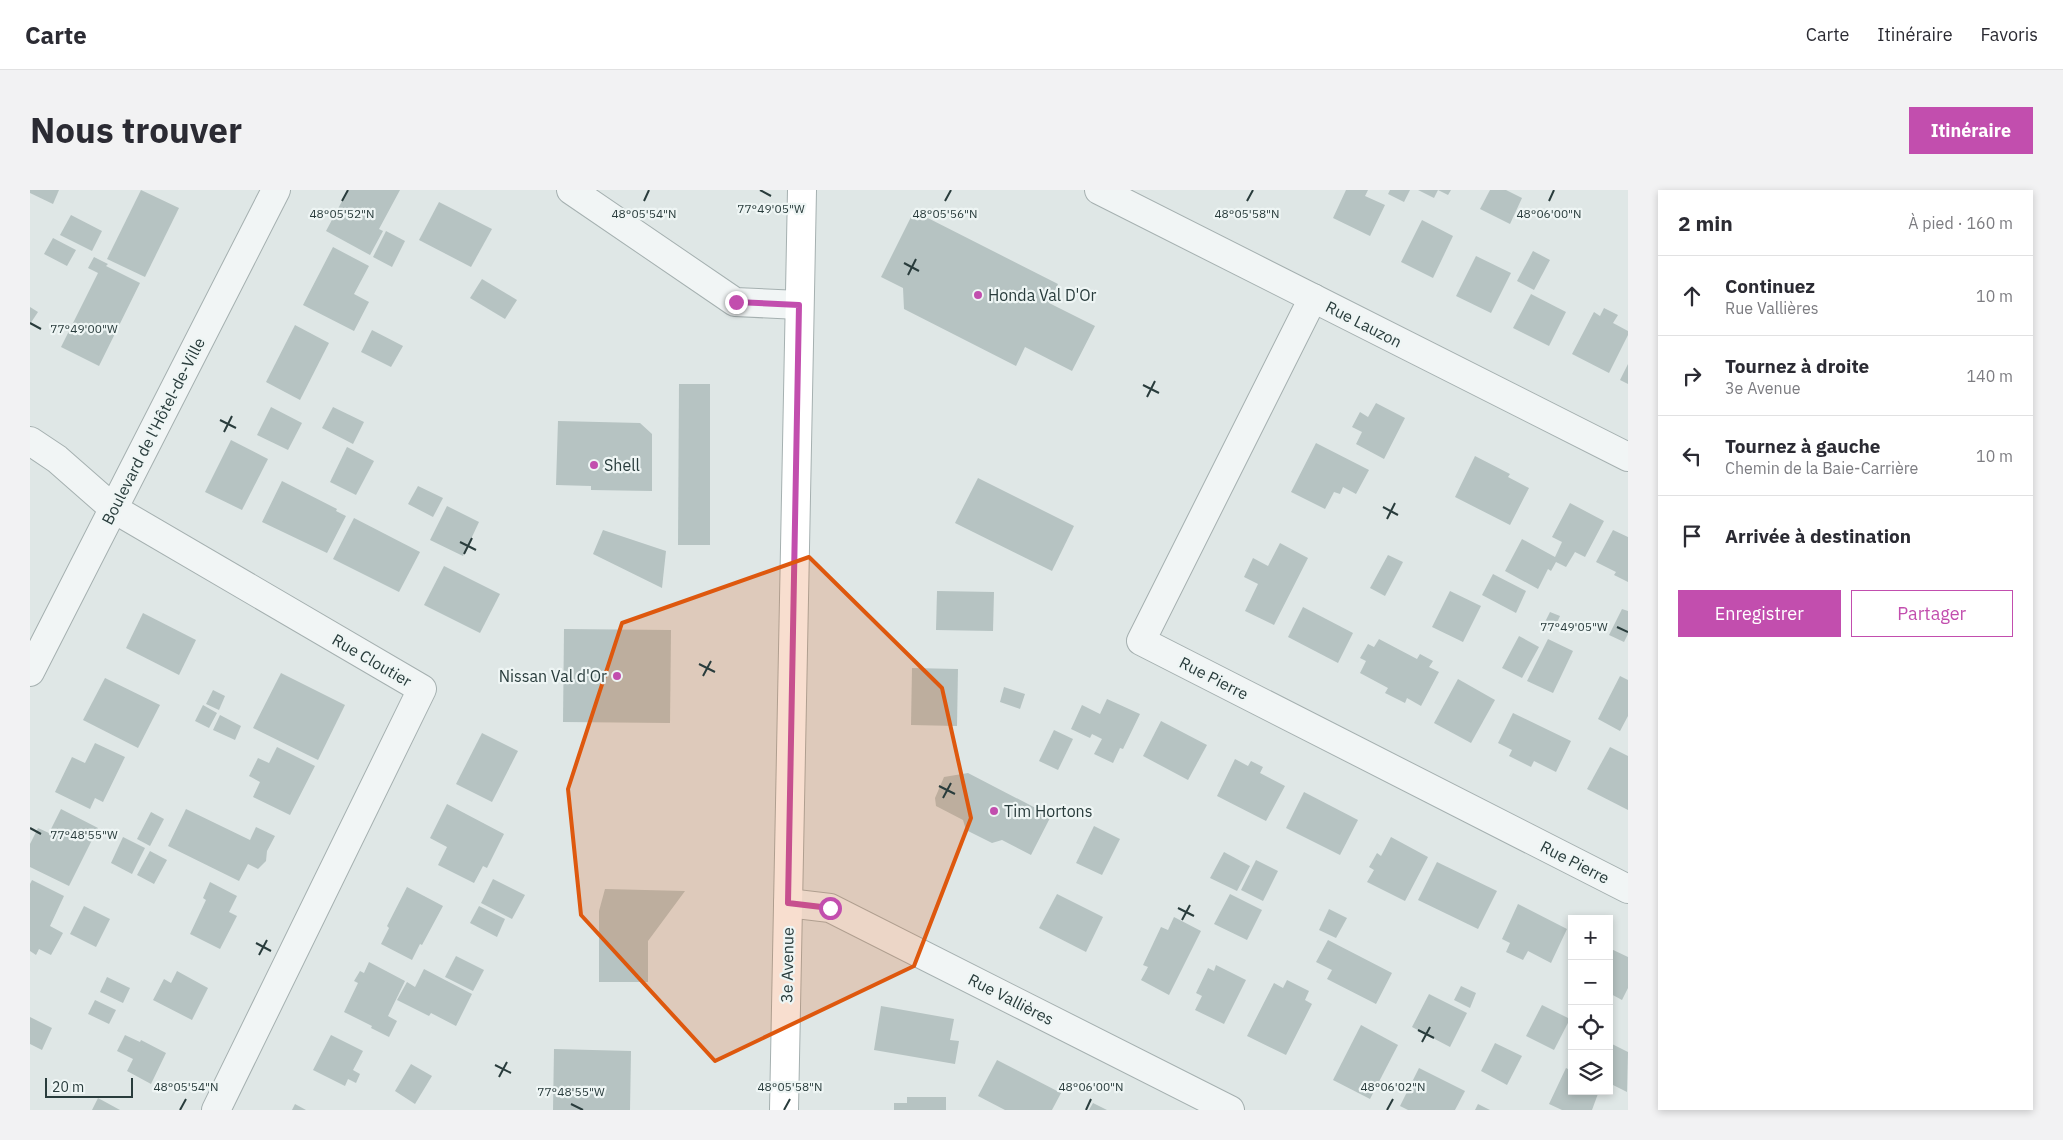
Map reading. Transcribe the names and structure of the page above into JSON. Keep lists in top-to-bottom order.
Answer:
{
  "streets": {
    "main road": ["3e Avenue"],
    "street": [
      "Rue Lauzon",
      "Boulevard de l'Hôtel-de-Ville",
      "Rue Cloutier",
      "Rue Pierre",
      "Rue Vallières"
    ]
  },
  "crossings": [
    ["Rue Lauzon", "Rue Pierre"],
    ["Boulevard de l'Hôtel-de-Ville", "Rue Cloutier"],
    ["3e Avenue", "Rue Vallières"]
  ],
  "places": [
    "Honda Val D'Or",
    "Shell",
    "Nissan Val d'Or",
    "Tim Hortons"
  ],
  "scale_bar": "20 m",
  "page": {
    "header": "Carte",
    "nav": ["Carte", "Itinéraire", "Favoris"],
    "title": "Nous trouver",
    "buttons": [
      "Itinéraire",
      ["Enregistrer", "Partager"]
    ],
    "heading": ["2 min", "À pied · 160 m"],
    "list": [
      ["Continuez", "Rue Vallières", "10 m"],
      ["Tournez à droite", "3e Avenue", "140 m"],
      ["Tournez à gauche", "Chemin de la Baie-Carrière", "10 m"],
      "Arrivée à destination"
    ],
    "map_buttons": ["+", "−"],
    "scale": "20 m"
  },
  "coordinates": [
    "77°49'05\"W",
    "48°05'52\"N",
    "48°05'54\"N",
    "48°05'56\"N",
    "48°05'58\"N",
    "48°06'00\"N",
    "77°49'00\"W",
    "77°48'55\"W",
    "48°06'02\"N"
  ]
}
